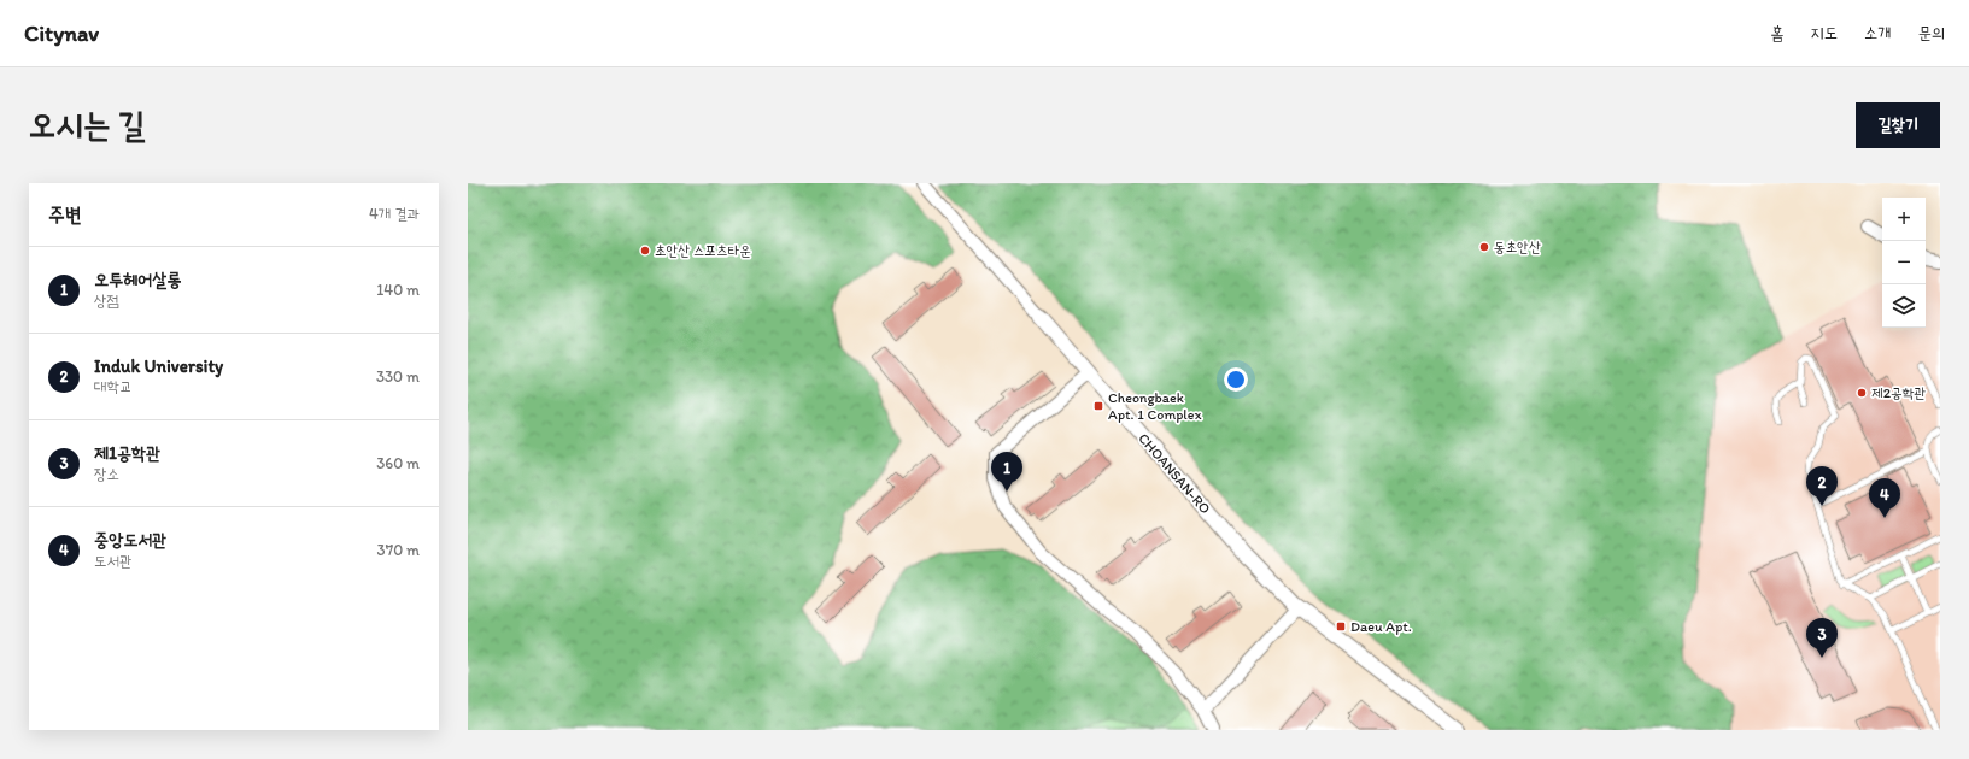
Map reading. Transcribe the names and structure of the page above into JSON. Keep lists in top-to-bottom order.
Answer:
{
  "streets": {
    "street": ["CHOANSAN-RO"]
  },
  "places": {
    "other": ["동초안산", "초안산 스포츠타운", "제2공학관"],
    "transit": ["Cheongbaek Apt. 1 Complex", "Daeu Apt."]
  },
  "page": {
    "header": "Citynav",
    "nav": [
      "홈",
      "지도",
      "소개",
      "문의"
    ],
    "buttons": "길찾기",
    "title": "오시는 길",
    "heading": ["주변", "4개 결과"],
    "map_buttons": ["+", "−"],
    "list": [
      {
        "mark": "1",
        "name": "오투헤어살롱",
        "note": "상점",
        "value": "140 m"
      },
      {
        "mark": "2",
        "name": "Induk University",
        "note": "대학교",
        "value": "330 m"
      },
      {
        "mark": "3",
        "name": "제1공학관",
        "note": "장소",
        "value": "360 m"
      },
      {
        "mark": "4",
        "name": "중앙도서관",
        "note": "도서관",
        "value": "370 m"
      }
    ],
    "pins": [
      "1",
      "2",
      "4",
      "3"
    ]
  }
}
